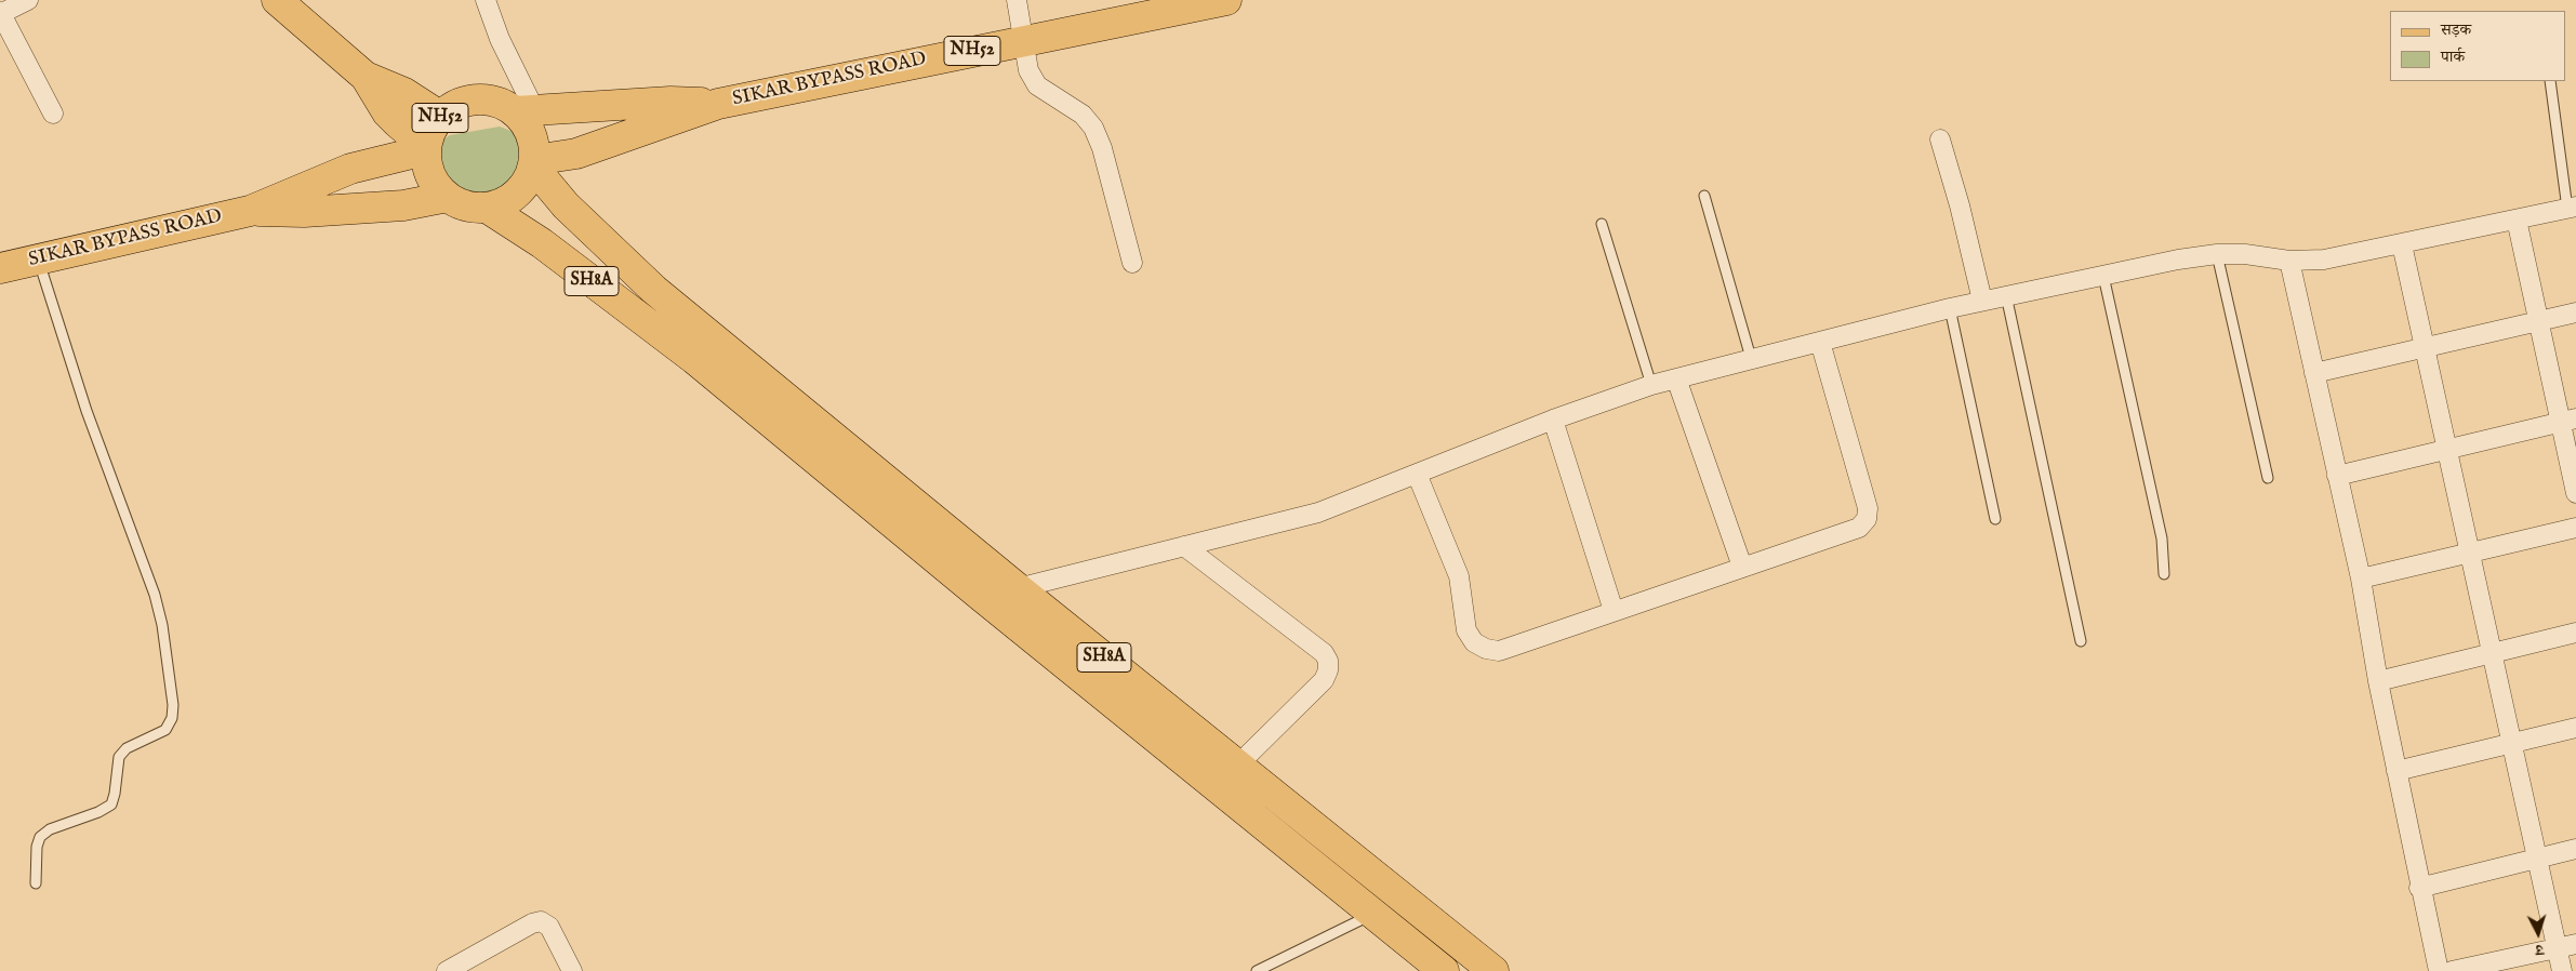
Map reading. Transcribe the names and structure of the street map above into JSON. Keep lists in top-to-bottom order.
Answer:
{
  "streets": {
    "main road": ["NH52", "SIKAR BYPASS ROAD", "SH8A"]
  },
  "crossings": [
    ["NH52", "SIKAR BYPASS ROAD"],
    ["NH52", "SH8A"],
    ["SIKAR BYPASS ROAD", "SH8A"]
  ],
  "legend": ["सड़क", "पार्क"],
  "north": "bottom"
}
